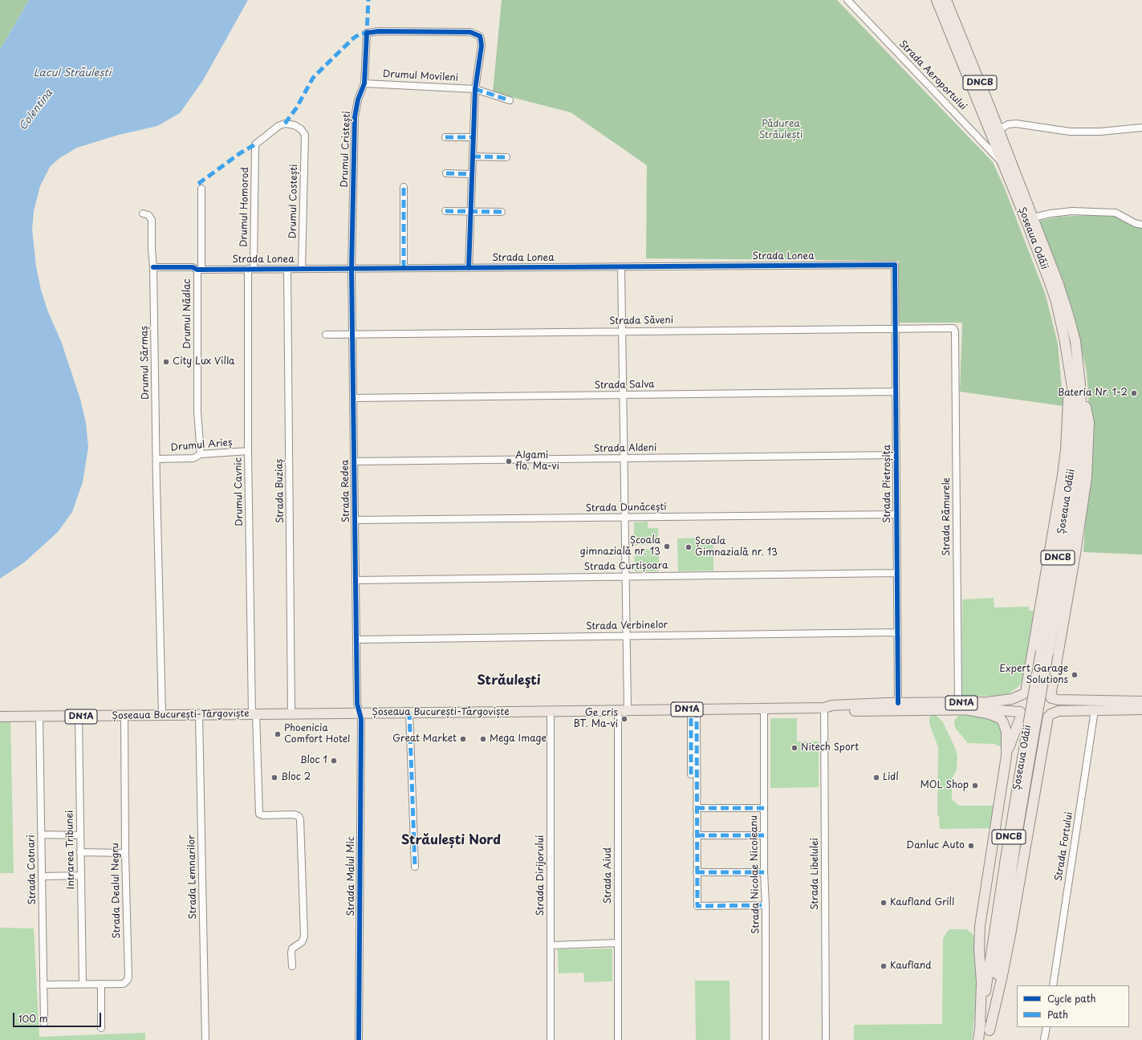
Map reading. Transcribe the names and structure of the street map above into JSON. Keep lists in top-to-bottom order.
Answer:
{
  "streets": {
    "main road": [
      "DNCB",
      "Șoseaua Odăii",
      "DN1A",
      "Șoseaua București-Târgoviște"
    ],
    "street": [
      "Strada Aeroportului",
      "Drumul Movileni",
      "Drumul Cristești",
      "Drumul Costești",
      "Drumul Homorod",
      "Strada Lonea",
      "Drumul Nădlac",
      "Strada Săveni",
      "Drumul Sărmaș",
      "Strada Salva",
      "Drumul Arieș",
      "Strada Aldeni",
      "Strada Pietroșița",
      "Strada Buziaș",
      "Strada Redea",
      "Drumul Cavnic",
      "Strada Dunăcești",
      "Strada Rămurele",
      "Strada Curtișoara",
      "Strada Verbinelor",
      "Strada Fortului",
      "Intrarea Tribunei",
      "Strada Cotnari",
      "Strada Libelulei",
      "Strada Nicolae Nicoleanu",
      "Strada Dirijorului",
      "Strada Aiud",
      "Strada Malul Mic",
      "Strada Lemnarilor",
      "Strada Dealul Negru"
    ]
  },
  "crossings": [
    ["Strada Aeroportului", "Șoseaua Odăii"],
    ["Drumul Movileni", "Drumul Cristești"],
    ["Drumul Cristești", "Strada Lonea"],
    ["Drumul Cristești", "Strada Redea"],
    ["Drumul Costești", "Drumul Homorod"],
    ["Drumul Costești", "Strada Lonea"],
    ["Drumul Homorod", "Strada Lonea"],
    ["Drumul Homorod", "Drumul Cavnic"],
    ["Șoseaua Odăii", "Șoseaua București-Târgoviște"],
    ["Strada Lonea", "Drumul Nădlac"],
    ["Strada Lonea", "Drumul Sărmaș"],
    ["Strada Lonea", "Strada Pietroșița"],
    ["Strada Lonea", "Strada Buziaș"],
    ["Strada Lonea", "Strada Redea"],
    ["Strada Lonea", "Drumul Cavnic"],
    ["Strada Lonea", "Strada Aiud"],
    ["Drumul Nădlac", "Drumul Arieș"],
    ["Strada Săveni", "Strada Pietroșița"],
    ["Strada Săveni", "Strada Redea"],
    ["Strada Săveni", "Strada Rămurele"],
    ["Strada Săveni", "Strada Aiud"],
    ["Drumul Sărmaș", "Drumul Arieș"],
    ["Drumul Sărmaș", "Șoseaua București-Târgoviște"],
    ["Strada Salva", "Strada Pietroșița"],
    ["Strada Salva", "Strada Redea"],
    ["Strada Salva", "Strada Aiud"],
    ["Drumul Arieș", "Drumul Cavnic"],
    ["Strada Aldeni", "Strada Pietroșița"],
    ["Strada Aldeni", "Strada Redea"],
    ["Strada Aldeni", "Strada Aiud"],
    ["Strada Pietroșița", "Strada Dunăcești"],
    ["Strada Pietroșița", "Strada Curtișoara"],
    ["Strada Pietroșița", "Strada Verbinelor"],
    ["Strada Pietroșița", "Șoseaua București-Târgoviște"],
    ["Strada Buziaș", "Șoseaua București-Târgoviște"],
    ["Strada Redea", "Strada Dunăcești"],
    ["Strada Redea", "Strada Curtișoara"],
    ["Strada Redea", "Strada Verbinelor"],
    ["Strada Redea", "Șoseaua București-Târgoviște"],
    ["Strada Redea", "Strada Malul Mic"],
    ["Drumul Cavnic", "Șoseaua București-Târgoviște"],
    ["Strada Dunăcești", "Strada Aiud"],
    ["Strada Rămurele", "Șoseaua București-Târgoviște"],
    ["Strada Curtișoara", "Strada Aiud"],
    ["Strada Verbinelor", "Strada Aiud"],
    ["DN1A", "Șoseaua București-Târgoviște"],
    ["DN1A", "Strada Fortului"],
    ["Șoseaua București-Târgoviște", "Intrarea Tribunei"],
    ["Șoseaua București-Târgoviște", "Strada Cotnari"],
    ["Șoseaua București-Târgoviște", "Strada Libelulei"],
    ["Șoseaua București-Târgoviște", "Strada Nicolae Nicoleanu"],
    ["Șoseaua București-Târgoviște", "Strada Dirijorului"],
    ["Șoseaua București-Târgoviște", "Strada Aiud"],
    ["Șoseaua București-Târgoviște", "Strada Malul Mic"],
    ["Șoseaua București-Târgoviște", "Strada Lemnarilor"],
    ["Șoseaua București-Târgoviște", "Strada Dealul Negru"],
    ["Intrarea Tribunei", "Strada Dealul Negru"],
    ["Strada Cotnari", "Strada Dealul Negru"]
  ],
  "districts": ["Străuleşti", "Străulești Nord"],
  "water": ["Lacul Străulești", "Colentina"],
  "parks": ["Pădurea Străulești"],
  "places": [
    "City Lux Villa",
    "Bateria Nr. 1-2",
    "Algami flo. Ma-vi",
    "Școala gimnazială nr. 13",
    "Școala Gimnazială nr. 13",
    "Expert Garage Solutions",
    "Ge cris BT. Ma-vi",
    "Phoenicia Comfort Hotel",
    "Great Market",
    "Mega Image",
    "Nitech Sport",
    "Bloc 1",
    "Bloc 2",
    "Lidl",
    "MOL Shop",
    "Danluc Auto",
    "Kaufland Grill",
    "Kaufland"
  ],
  "legend": ["Cycle path", "Path"],
  "scale_bar": "100 m"
}
